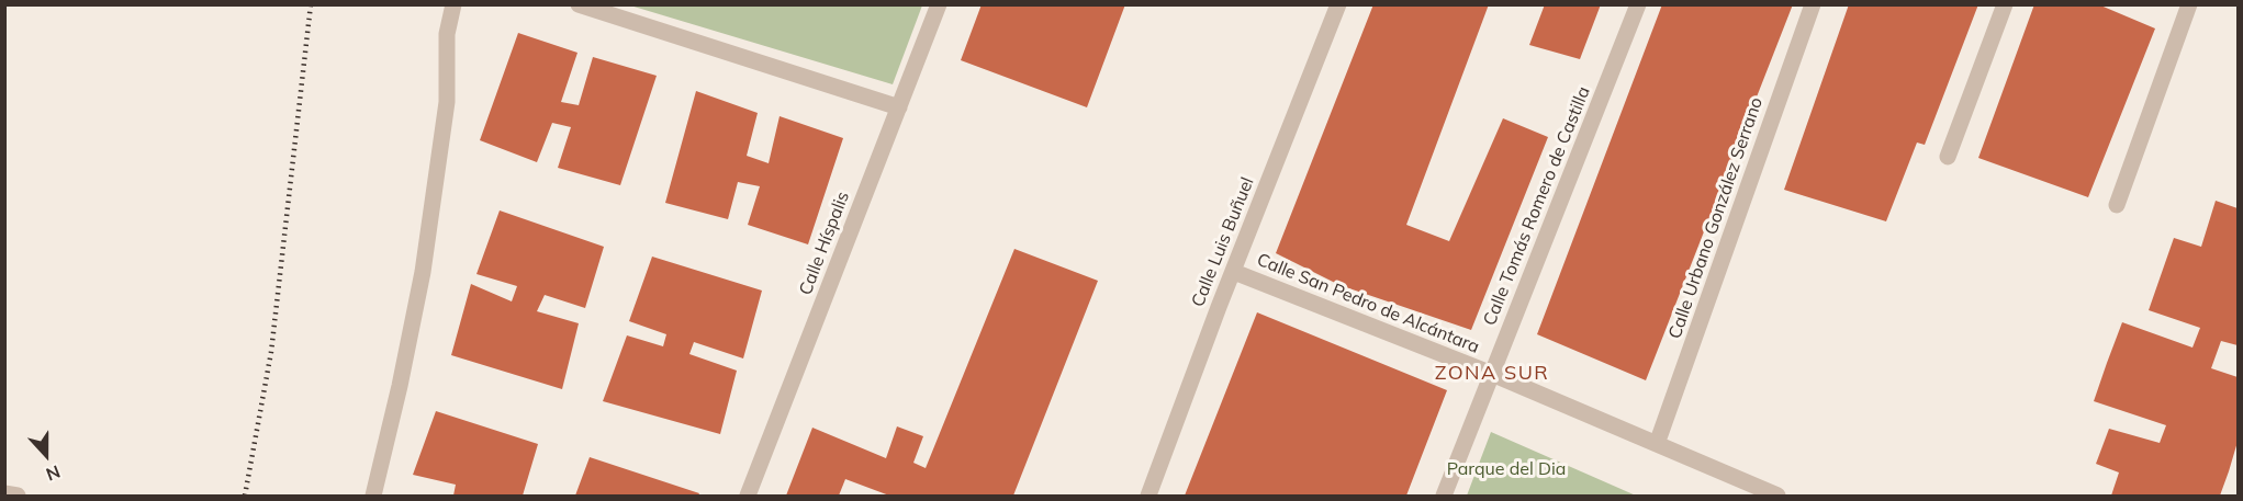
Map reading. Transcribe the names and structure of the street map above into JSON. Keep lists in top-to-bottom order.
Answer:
{
  "streets": {
    "street": [
      "Calle Tomás Romero de Castilla",
      "Calle Urbano González Serrano",
      "Calle Luis Buñuel",
      "Calle Híspalis",
      "Calle San Pedro de Alcántara"
    ]
  },
  "crossings": [
    ["Calle Tomás Romero de Castilla", "Calle San Pedro de Alcántara"],
    ["Calle Urbano González Serrano", "Calle San Pedro de Alcántara"],
    ["Calle Luis Buñuel", "Calle San Pedro de Alcántara"]
  ],
  "districts": ["ZONA SUR"],
  "parks": ["Parque del Dia"],
  "north": "bottom"
}
